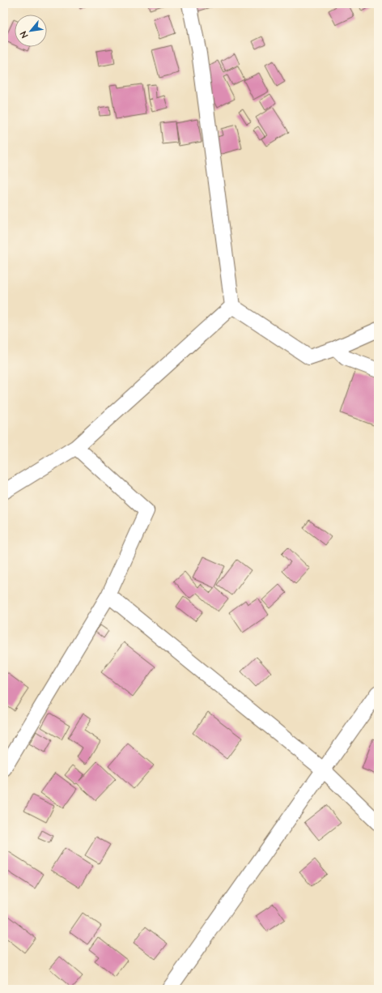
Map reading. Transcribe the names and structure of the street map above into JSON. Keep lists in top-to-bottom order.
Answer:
{
  "north": "bottom left"
}
